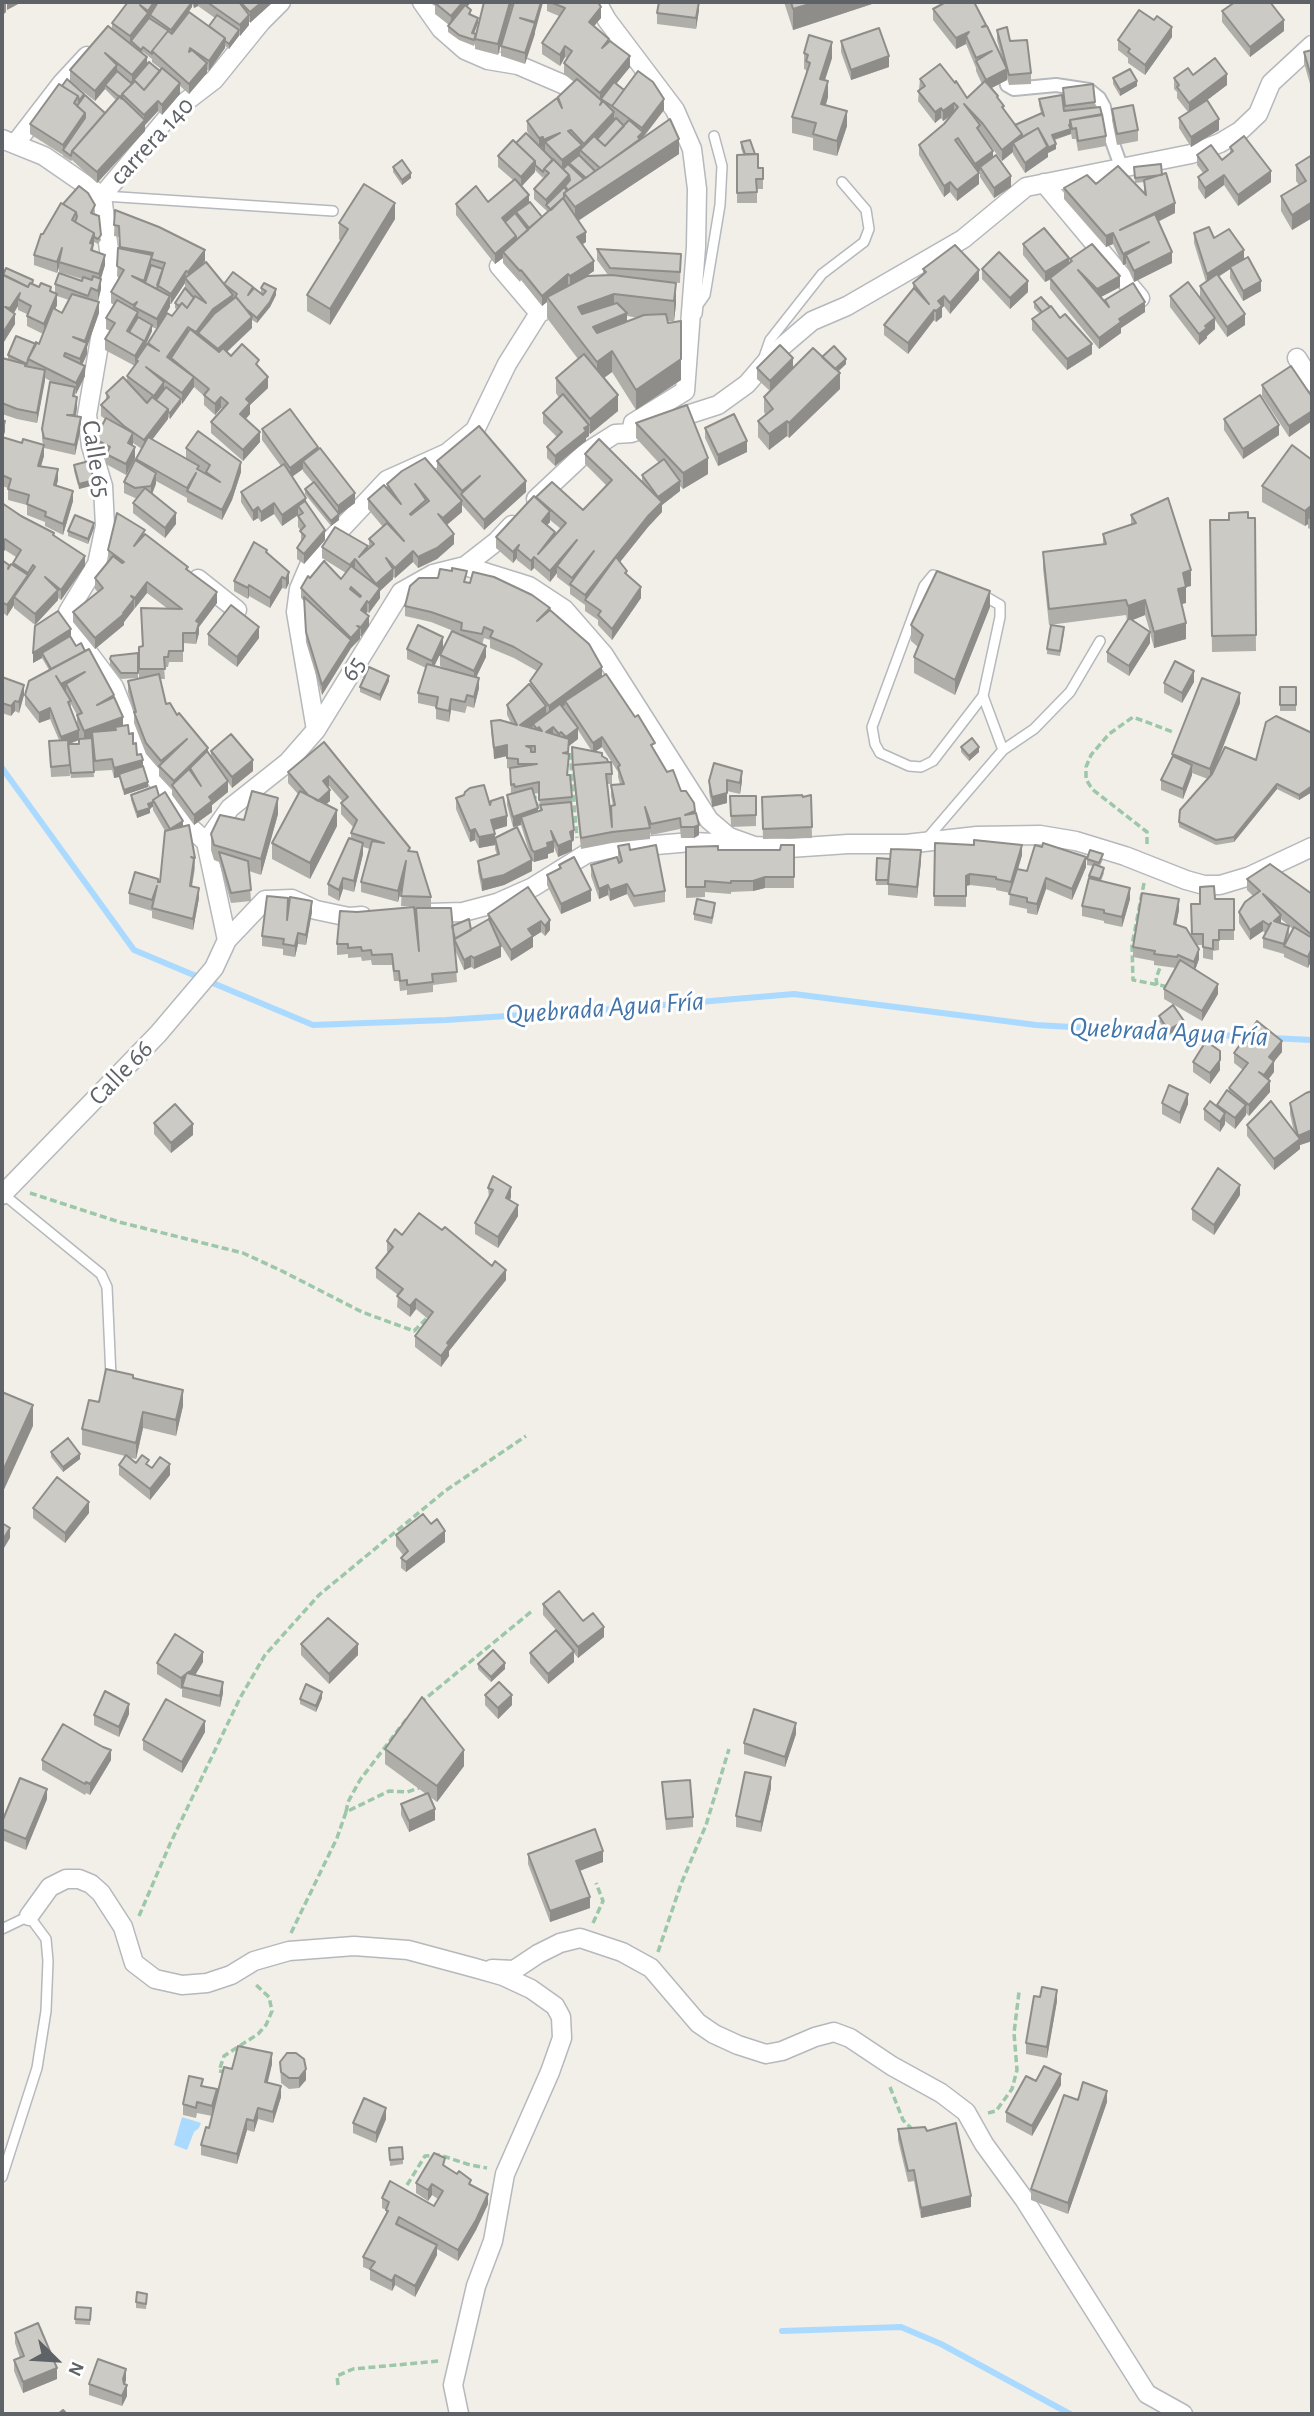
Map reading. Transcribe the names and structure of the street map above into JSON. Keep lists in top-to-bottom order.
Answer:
{
  "streets": {
    "street": [
      "carrera 140",
      "Calle 65",
      "65",
      "Calle 66"
    ]
  },
  "crossings": [
    ["carrera 140", "Calle 65"],
    ["Calle 65", "65"]
  ],
  "water": ["Quebrada Agua Fría"],
  "north": "bottom right"
}
